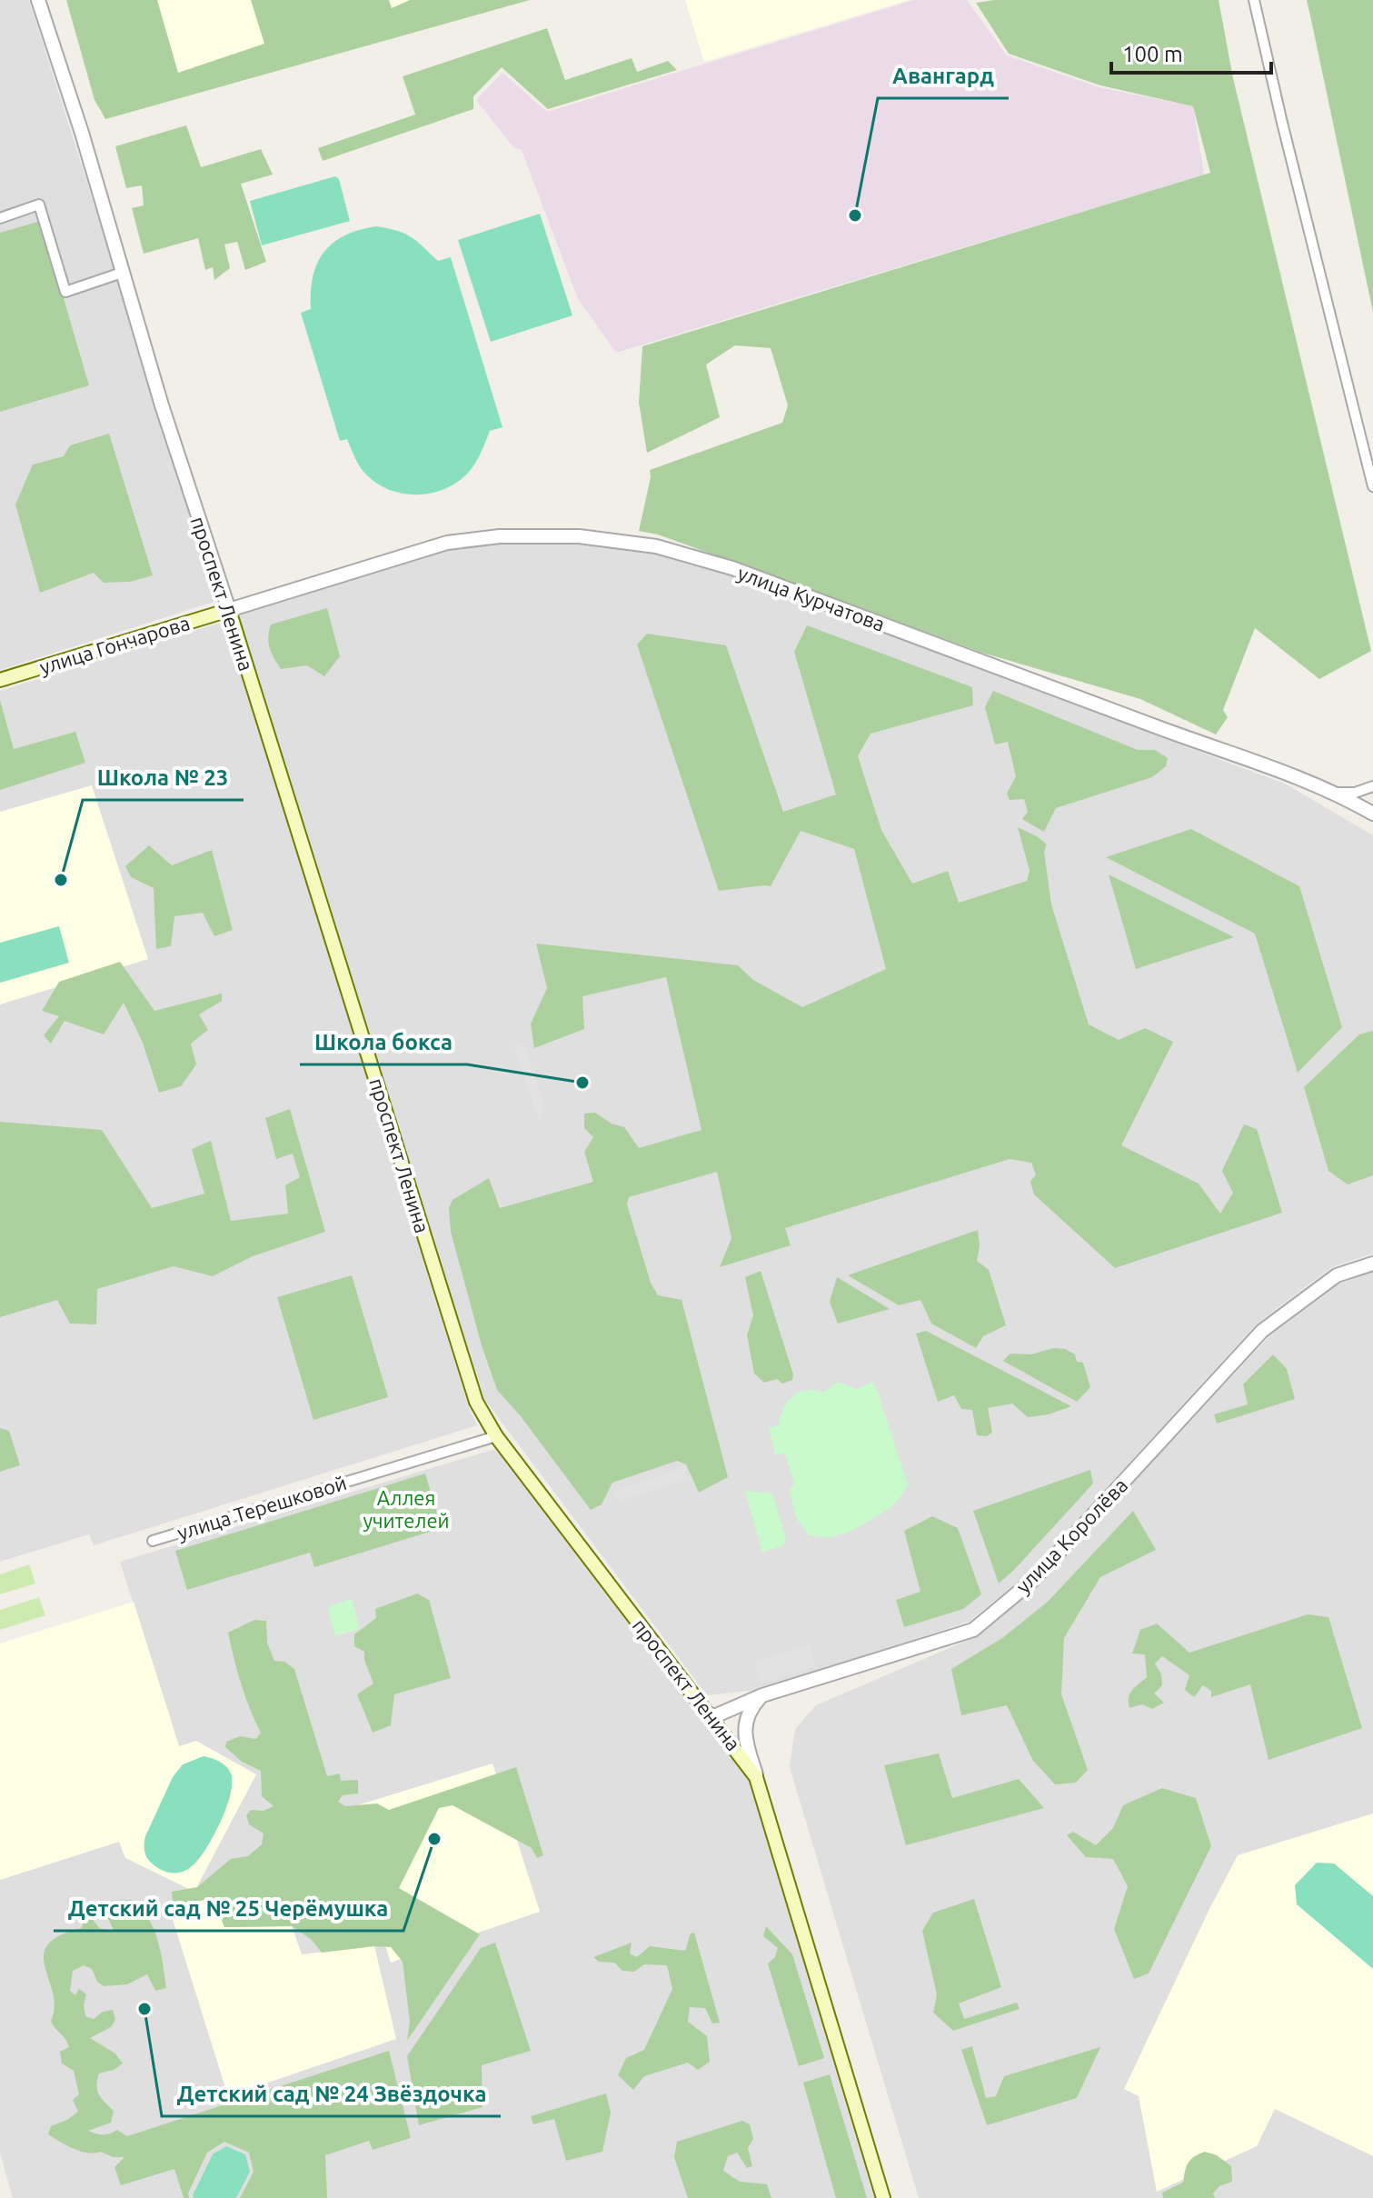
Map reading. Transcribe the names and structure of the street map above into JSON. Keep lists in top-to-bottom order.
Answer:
{
  "streets": {
    "main road": ["проспект Ленина", "улица Гончарова"],
    "street": ["улица Курчатова", "улица Терешковой", "улица Королёва"]
  },
  "crossings": [
    ["проспект Ленина", "улица Курчатова"],
    ["проспект Ленина", "улица Гончарова"],
    ["проспект Ленина", "улица Терешковой"],
    ["проспект Ленина", "улица Королёва"],
    ["улица Курчатова", "улица Гончарова"]
  ],
  "parks": ["Аллея учителей"],
  "places": [
    "Авангард",
    "Школа № 23",
    "Школа бокса",
    "Детский сад № 25 Черёмушка",
    "Детский сад № 24 Звёздочка"
  ],
  "scale_bar": "100 m"
}
